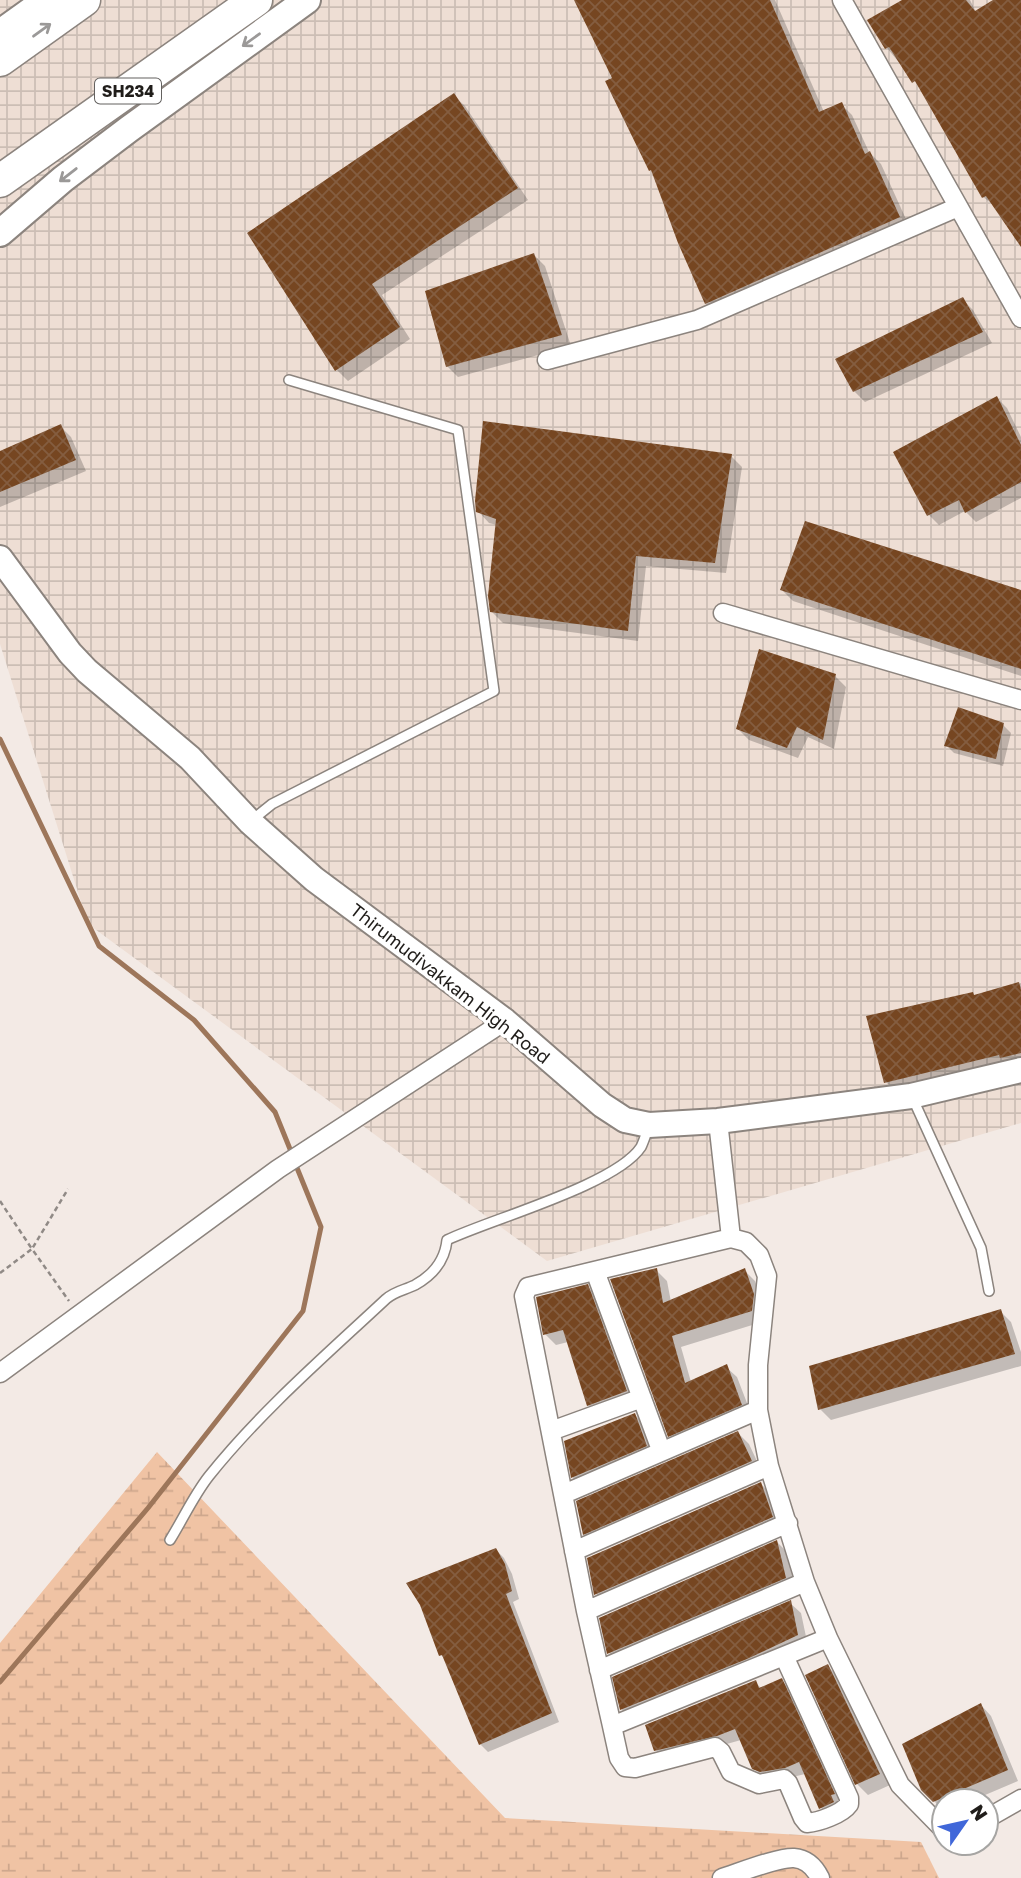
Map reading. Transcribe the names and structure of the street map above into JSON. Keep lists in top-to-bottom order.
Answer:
{
  "streets": {
    "highway": ["SH234"],
    "main road": ["Thirumudivakkam High Road"]
  },
  "north": "top right"
}
